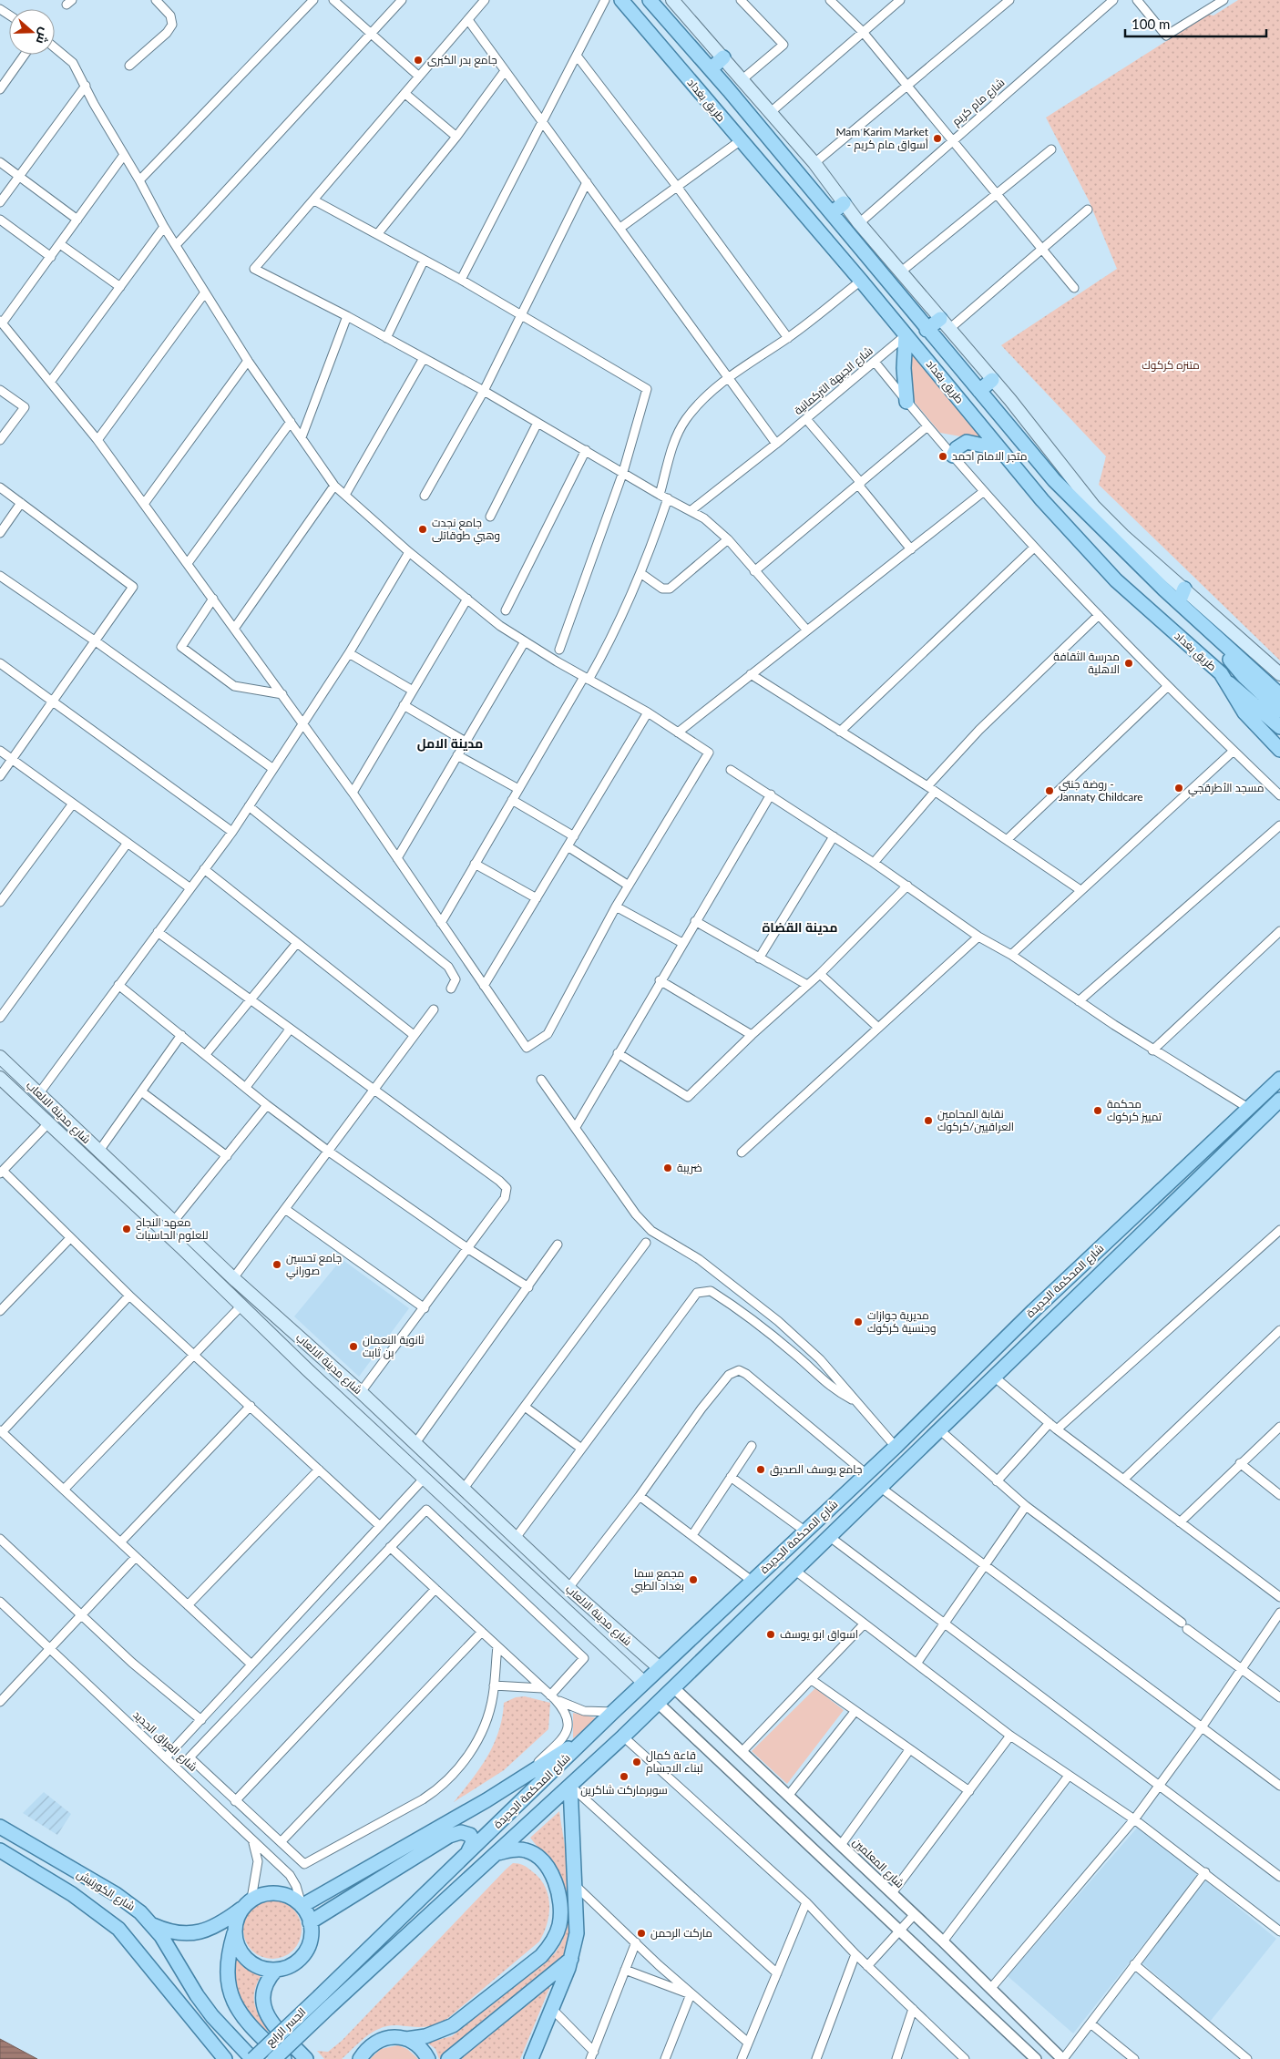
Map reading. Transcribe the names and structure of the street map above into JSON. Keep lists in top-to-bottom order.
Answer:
{
  "streets": {
    "main road": [
      "طريق بغداد",
      "شارع مدينة الالعاب",
      "شارع المحكمة الجديدة",
      "شارع الكورنيش",
      "الجسر الرابع"
    ],
    "street": [
      "شارع مام كريم",
      "شارع الجبهة التركمانية",
      "شارع العراق الجديد",
      "شارع المعلمين"
    ]
  },
  "crossings": [
    ["طريق بغداد", "شارع الجبهة التركمانية"],
    ["شارع مدينة الالعاب", "شارع المحكمة الجديدة"],
    ["شارع المحكمة الجديدة", "شارع المعلمين"],
    ["شارع المحكمة الجديدة", "الجسر الرابع"],
    ["شارع الكورنيش", "الجسر الرابع"]
  ],
  "districts": ["مدينة الامل", "مدينة القضاة"],
  "parks": ["متنزه كركوك"],
  "places": [
    "جامع بدر الكبرى",
    "Mam Karim Market - أسواق مام كريم",
    "متجر الامام احمد",
    "جامع نجدت وهبي طوقاتلى",
    "مدرسة الثقافة الاهلية",
    "مسجد الأطرقجي",
    "روضة جنتي - Jannaty Childcare",
    "محكمة تمييز كركوك",
    "نقابة المحامين العراقيين/كركوك",
    "ضريبة",
    "معهد النجاح للعلوم الحاسبات",
    "جامع تحسين صوراني",
    "مديرية جوازات وجنسية كركوك",
    "ثانوية النعمان بن ثابت",
    "جامع يوسف الصديق",
    "مجمع سما بغداد الطبي",
    "اسواق ابو يوسف",
    "قاعة كمال لبناء الاجسام",
    "سوبرماركت شاكرين",
    "ماركت الرحمن"
  ],
  "scale_bar": "100 m",
  "north": "right"
}
